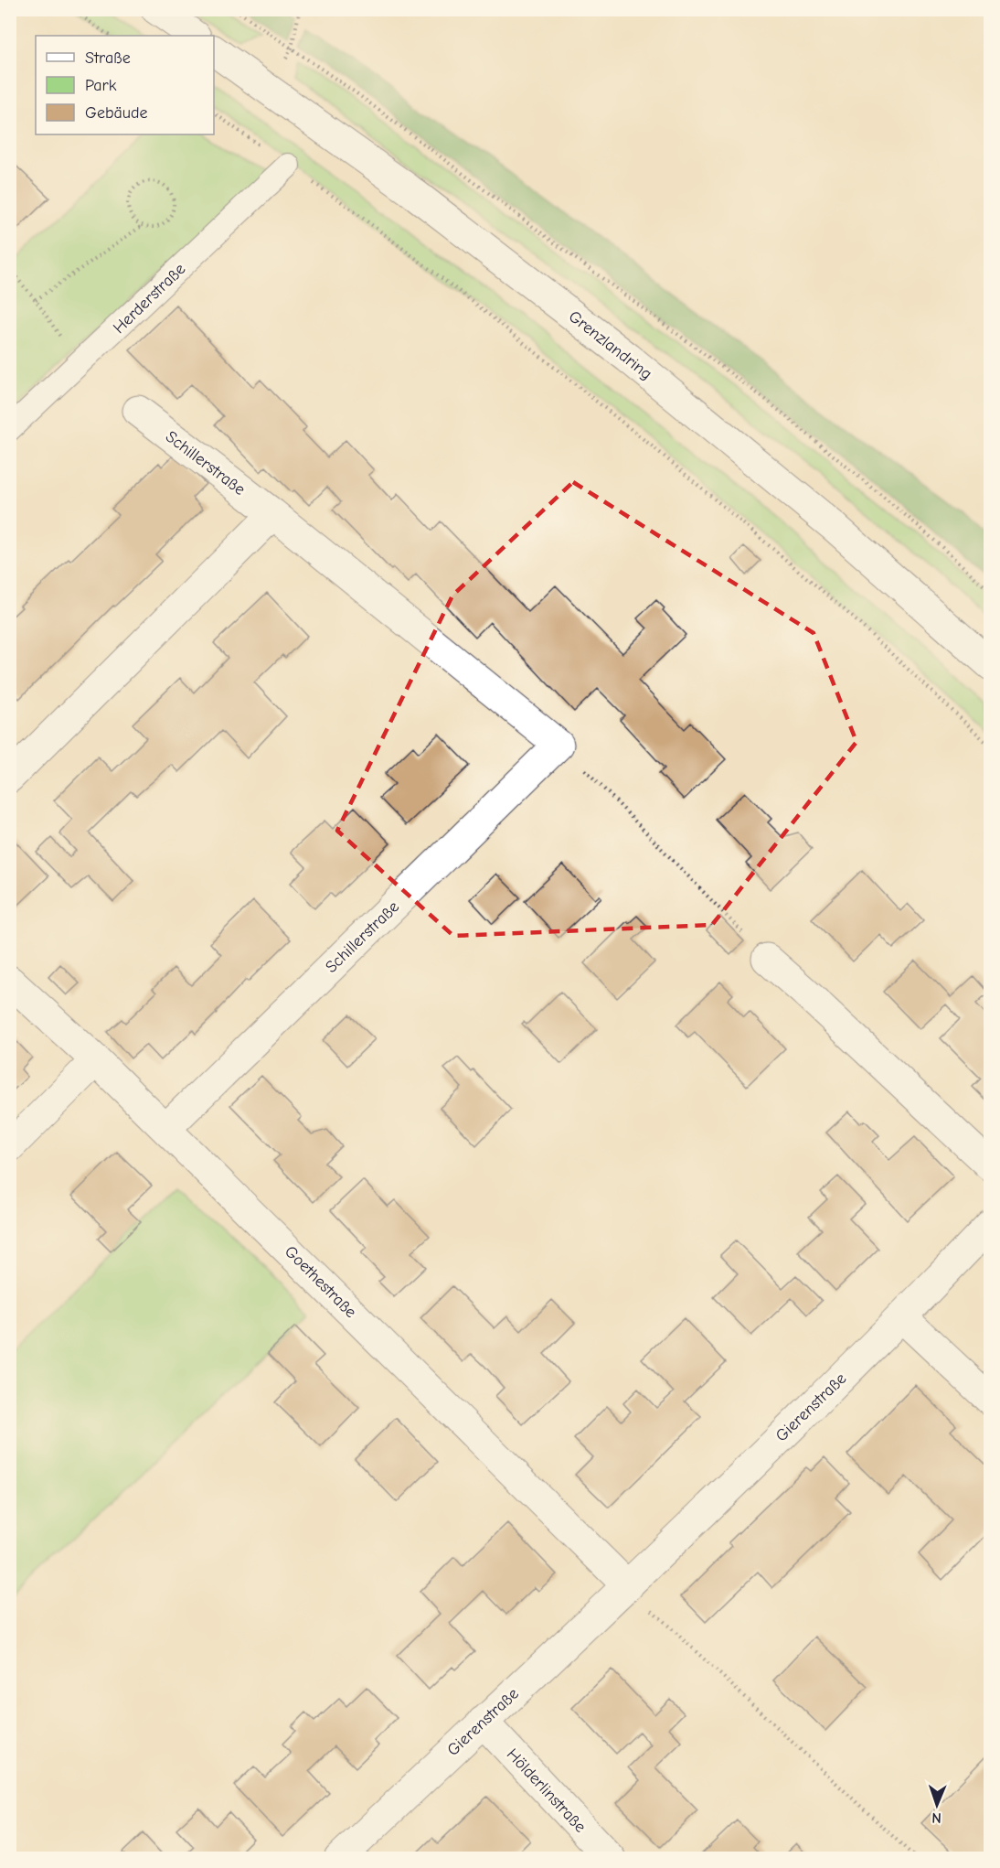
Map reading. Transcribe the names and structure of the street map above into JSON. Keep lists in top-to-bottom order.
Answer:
{
  "streets": {
    "street": [
      "Grenzlandring",
      "Schillerstraße",
      "Goethestraße",
      "Gierenstraße",
      "Hölderlinstraße"
    ],
    "lane": ["Herderstraße"]
  },
  "crossings": [
    ["Schillerstraße", "Goethestraße"],
    ["Goethestraße", "Gierenstraße"],
    ["Gierenstraße", "Hölderlinstraße"]
  ],
  "legend": ["Straße", "Park", "Gebäude"],
  "north": "bottom"
}
